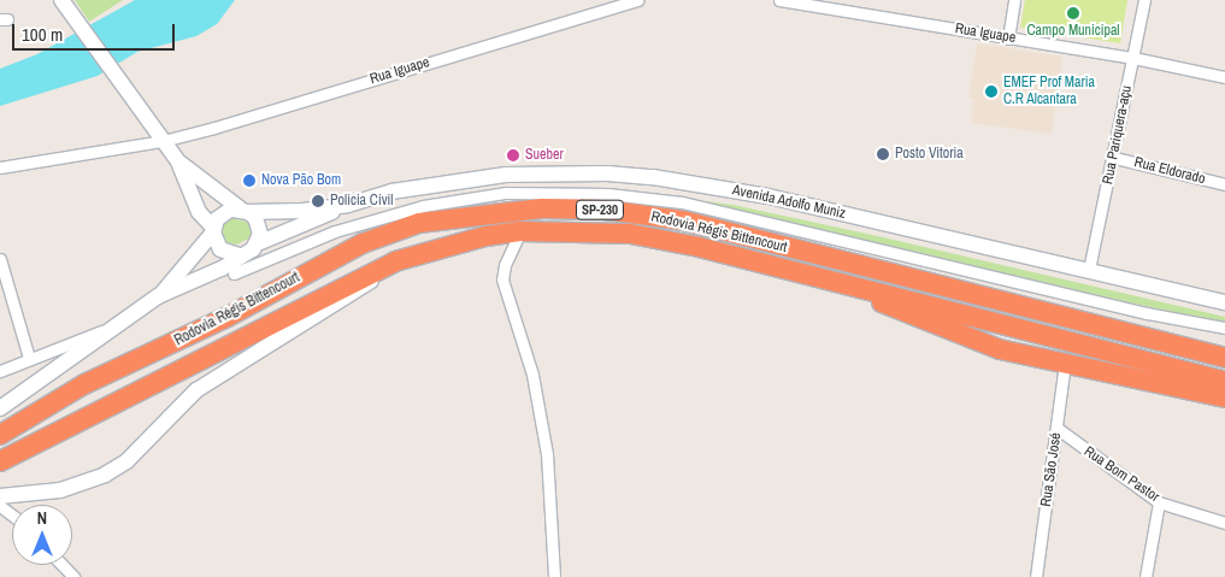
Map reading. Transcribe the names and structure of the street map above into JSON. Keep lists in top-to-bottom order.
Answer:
{
  "streets": {
    "highway": ["SP-230", "Rodovia Régis Bittencourt"],
    "street": [
      "Rua Iguape",
      "Rua Pariquera-açu",
      "Rua Eldorado",
      "Avenida Adolfo Muniz",
      "Rua São José",
      "Rua Bom Pastor"
    ]
  },
  "crossings": [
    ["Rua Iguape", "Rua Pariquera-açu"],
    ["Rua Pariquera-açu", "Rua Eldorado"],
    ["Rua Pariquera-açu", "Avenida Adolfo Muniz"],
    ["Rua São José", "Rua Bom Pastor"]
  ],
  "places": [
    "Campo Municipal",
    "EMEF Prof Maria C.R Alcantara",
    "Posto Vitoria",
    "Sueber",
    "Nova Pão Bom",
    "Policia Civil"
  ],
  "scale_bar": "100 m",
  "north": "top"
}
